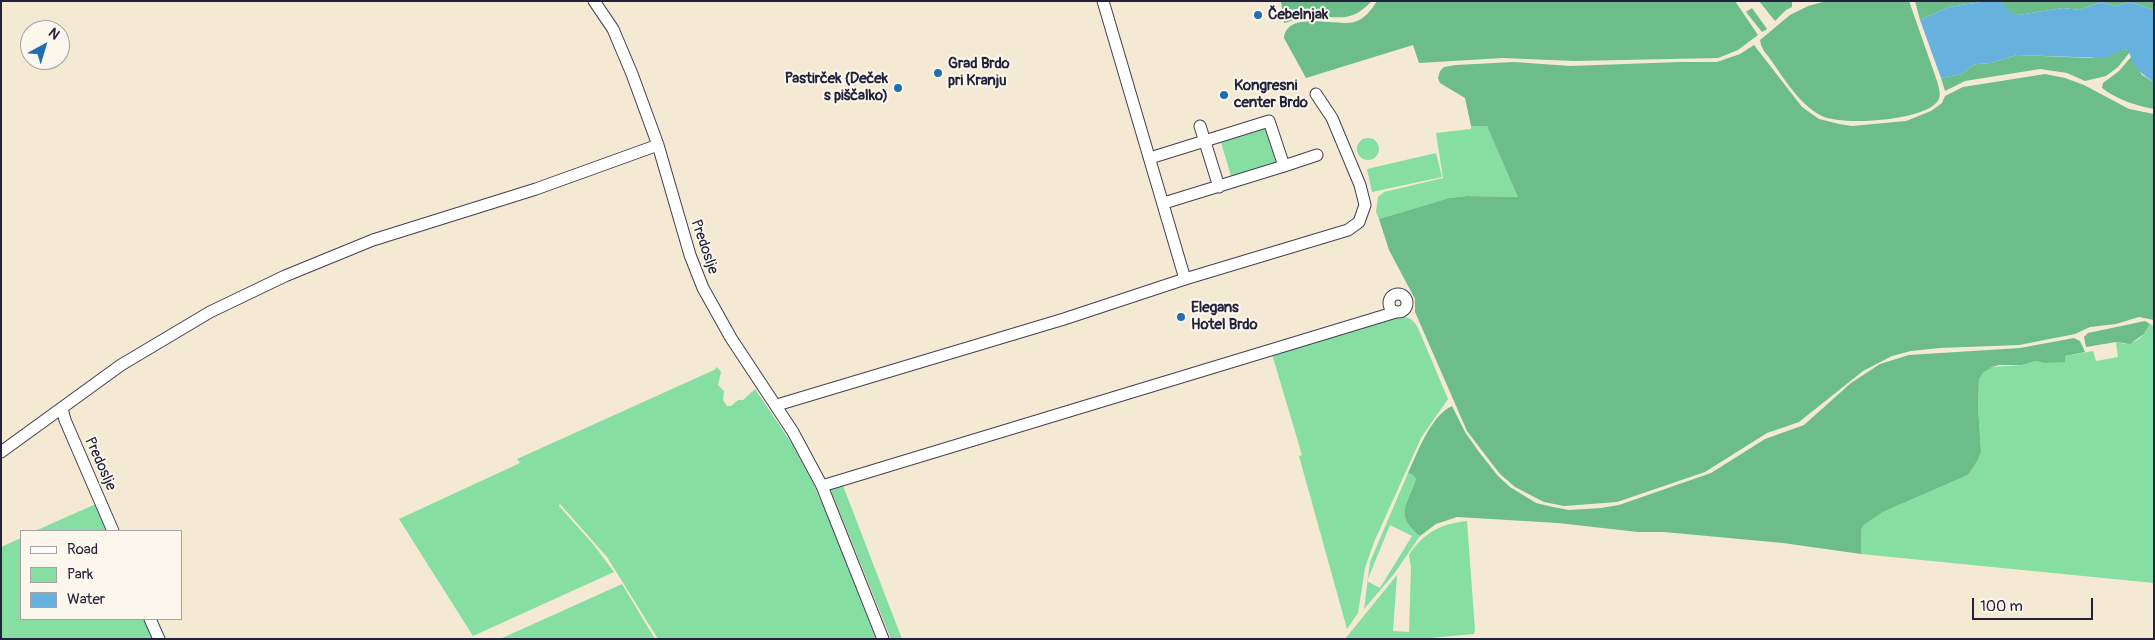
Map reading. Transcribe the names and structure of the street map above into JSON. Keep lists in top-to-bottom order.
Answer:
{
  "streets": {
    "street": ["Predoslje"]
  },
  "places": [
    "Čebelnjak",
    "Grad Brdo pri Kranju",
    "Pastirček (Deček s piščalko)",
    "Kongresni center Brdo",
    "Elegans Hotel Brdo"
  ],
  "legend": ["Road", "Park", "Water"],
  "scale_bar": "100 m",
  "north": "top right"
}
